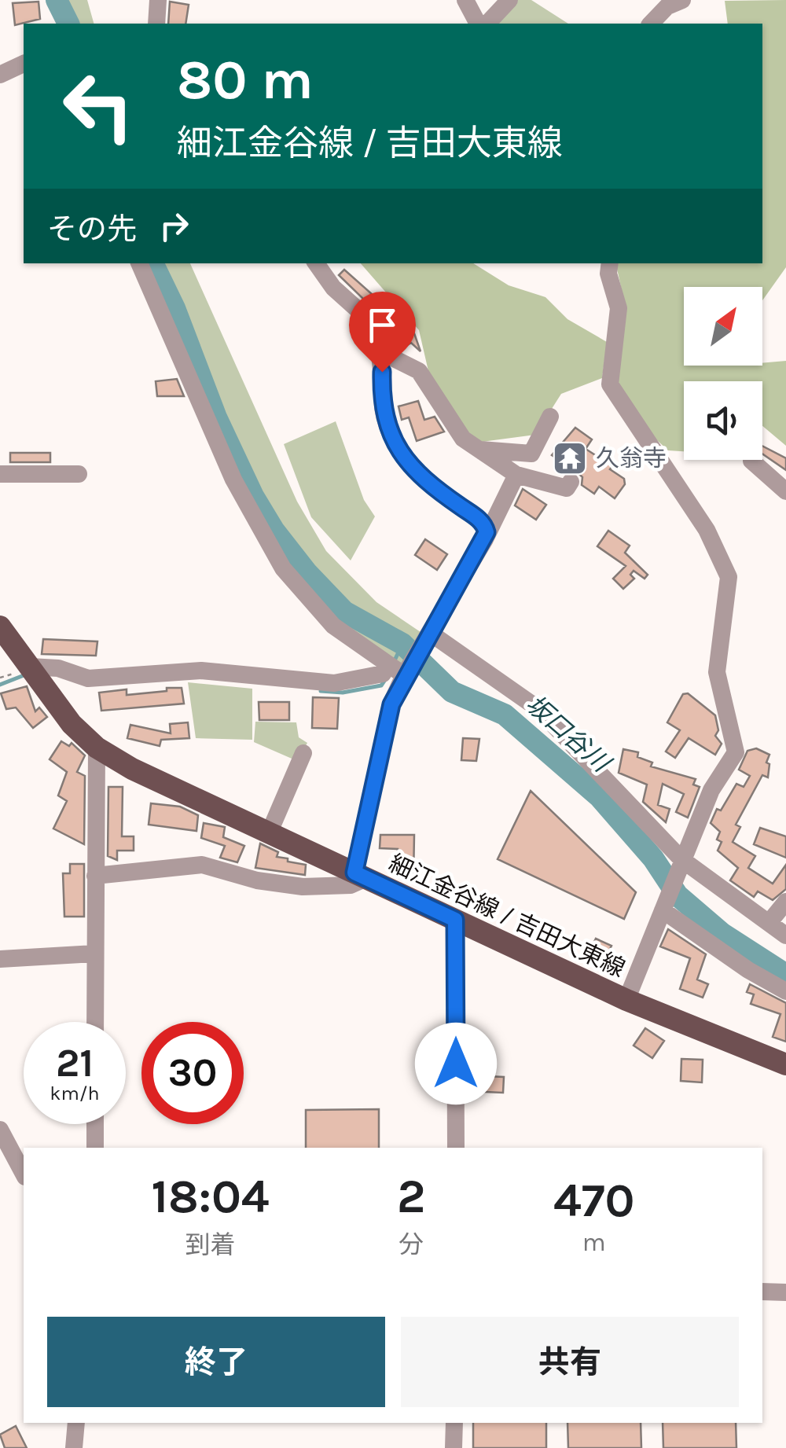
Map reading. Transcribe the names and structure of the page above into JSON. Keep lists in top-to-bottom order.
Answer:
{
  "streets": {
    "main road": ["細江金谷線 / 吉田大東線"]
  },
  "water": ["坂口谷川"],
  "places": {
    "temple": ["久翁寺"]
  },
  "north": "top right",
  "page": {
    "turn": ["80 m", "細江金谷線 / 吉田大東線"],
    "then": "その先",
    "speed": "21 km/h",
    "limit": "30",
    "eta": [
      "18:04",
      "到着",
      "2",
      "分",
      "470",
      "m"
    ],
    "buttons": ["終了", "共有"]
  }
}
